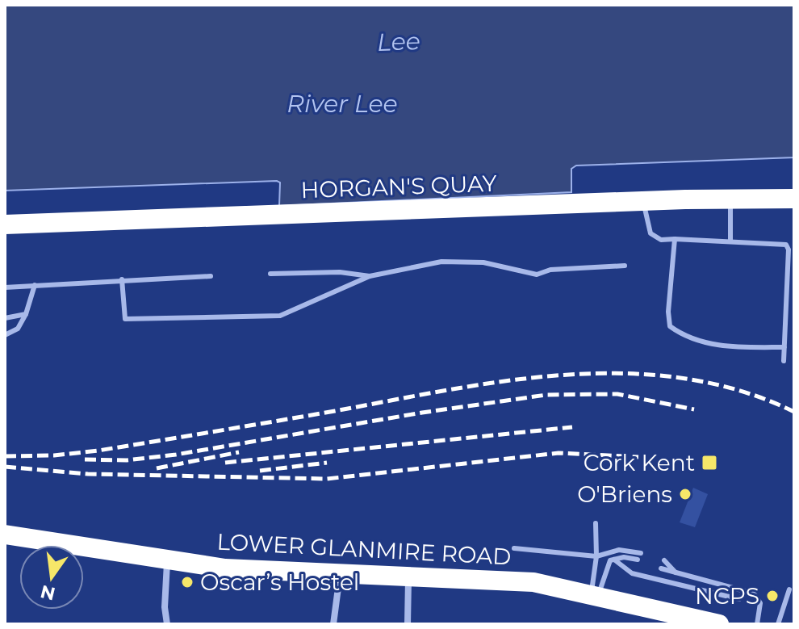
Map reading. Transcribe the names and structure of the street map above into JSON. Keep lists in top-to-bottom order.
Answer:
{
  "streets": {
    "highway": ["HORGAN'S QUAY", "LOWER GLANMIRE ROAD"]
  },
  "water": ["Lee", "River Lee"],
  "places": {
    "transit": ["Cork Kent"],
    "other": ["O'Briens", "Oscar’s Hostel", "NCPS"]
  },
  "north": "bottom"
}
